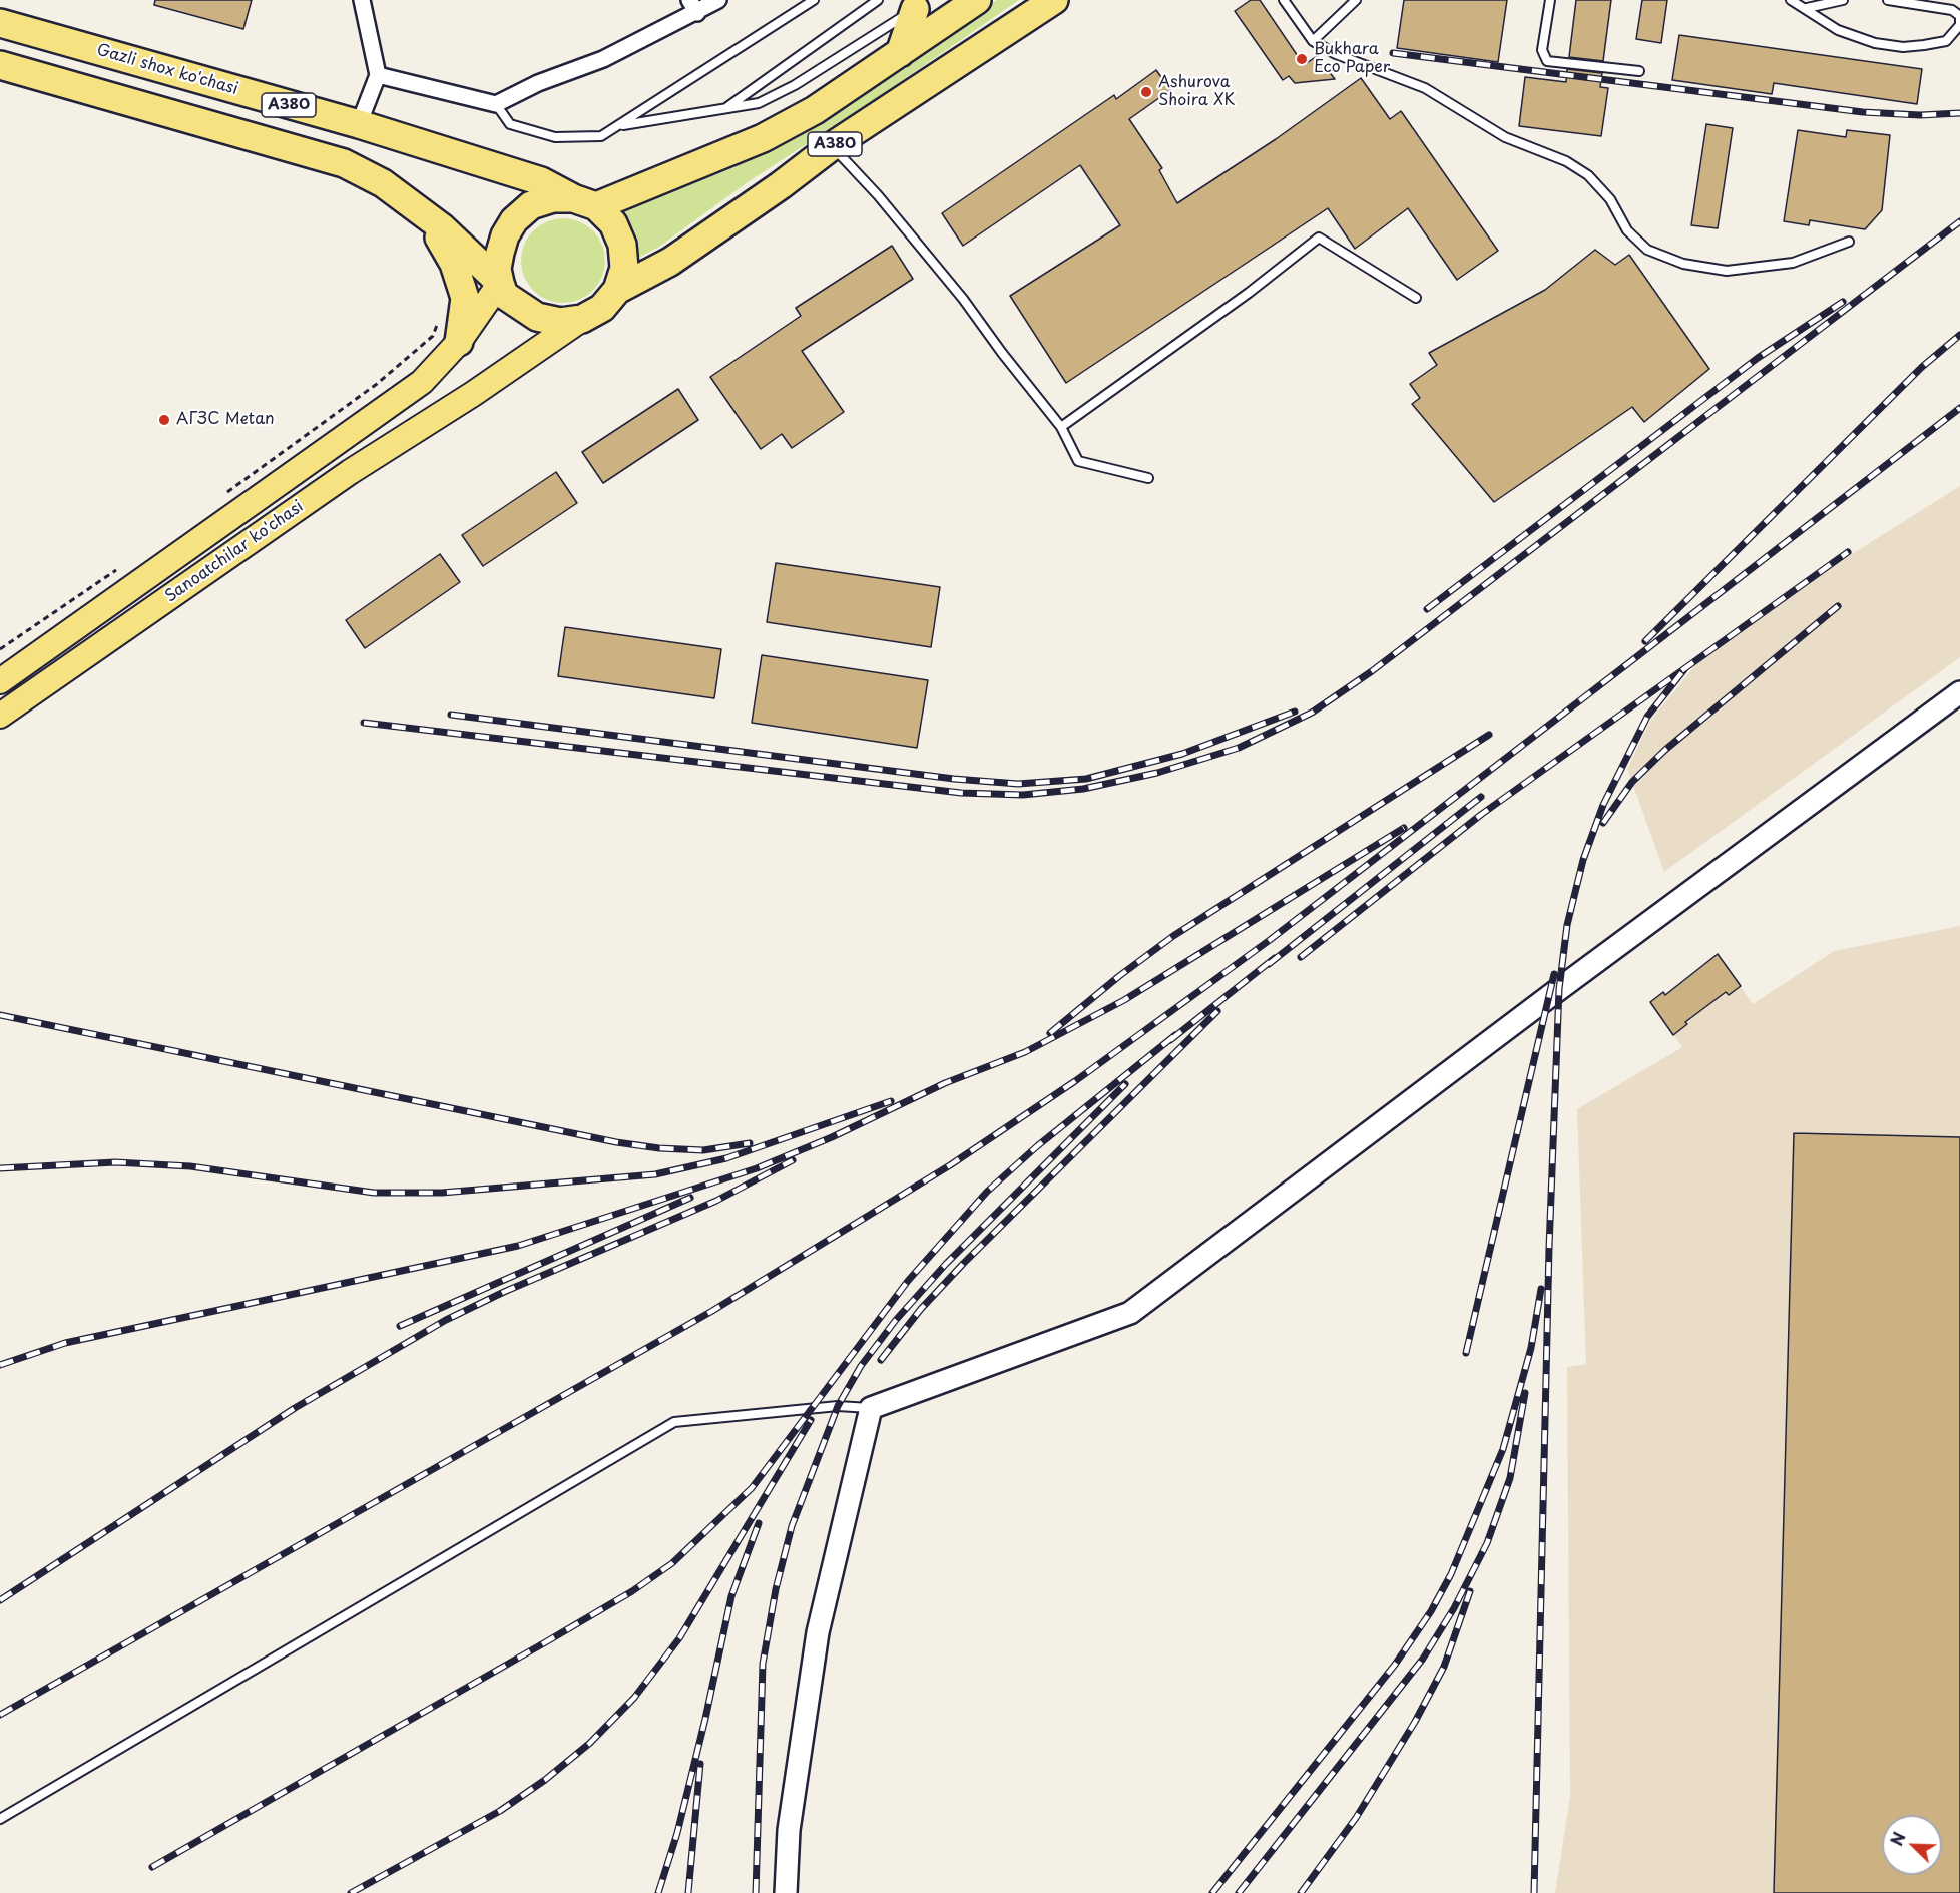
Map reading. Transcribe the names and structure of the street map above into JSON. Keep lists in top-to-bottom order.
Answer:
{
  "streets": {
    "highway": ["Gazli shox ko'chasi", "A380"],
    "main road": ["Sanoatchilar ko'chasi"]
  },
  "crossings": [
    ["Gazli shox ko'chasi", "A380"],
    ["Gazli shox ko'chasi", "Sanoatchilar ko'chasi"],
    ["A380", "Sanoatchilar ko'chasi"]
  ],
  "places": ["Bukhara Eco Paper", "Ashurova Shoira XK", "АГЗС Metan"],
  "north": "top left"
}
